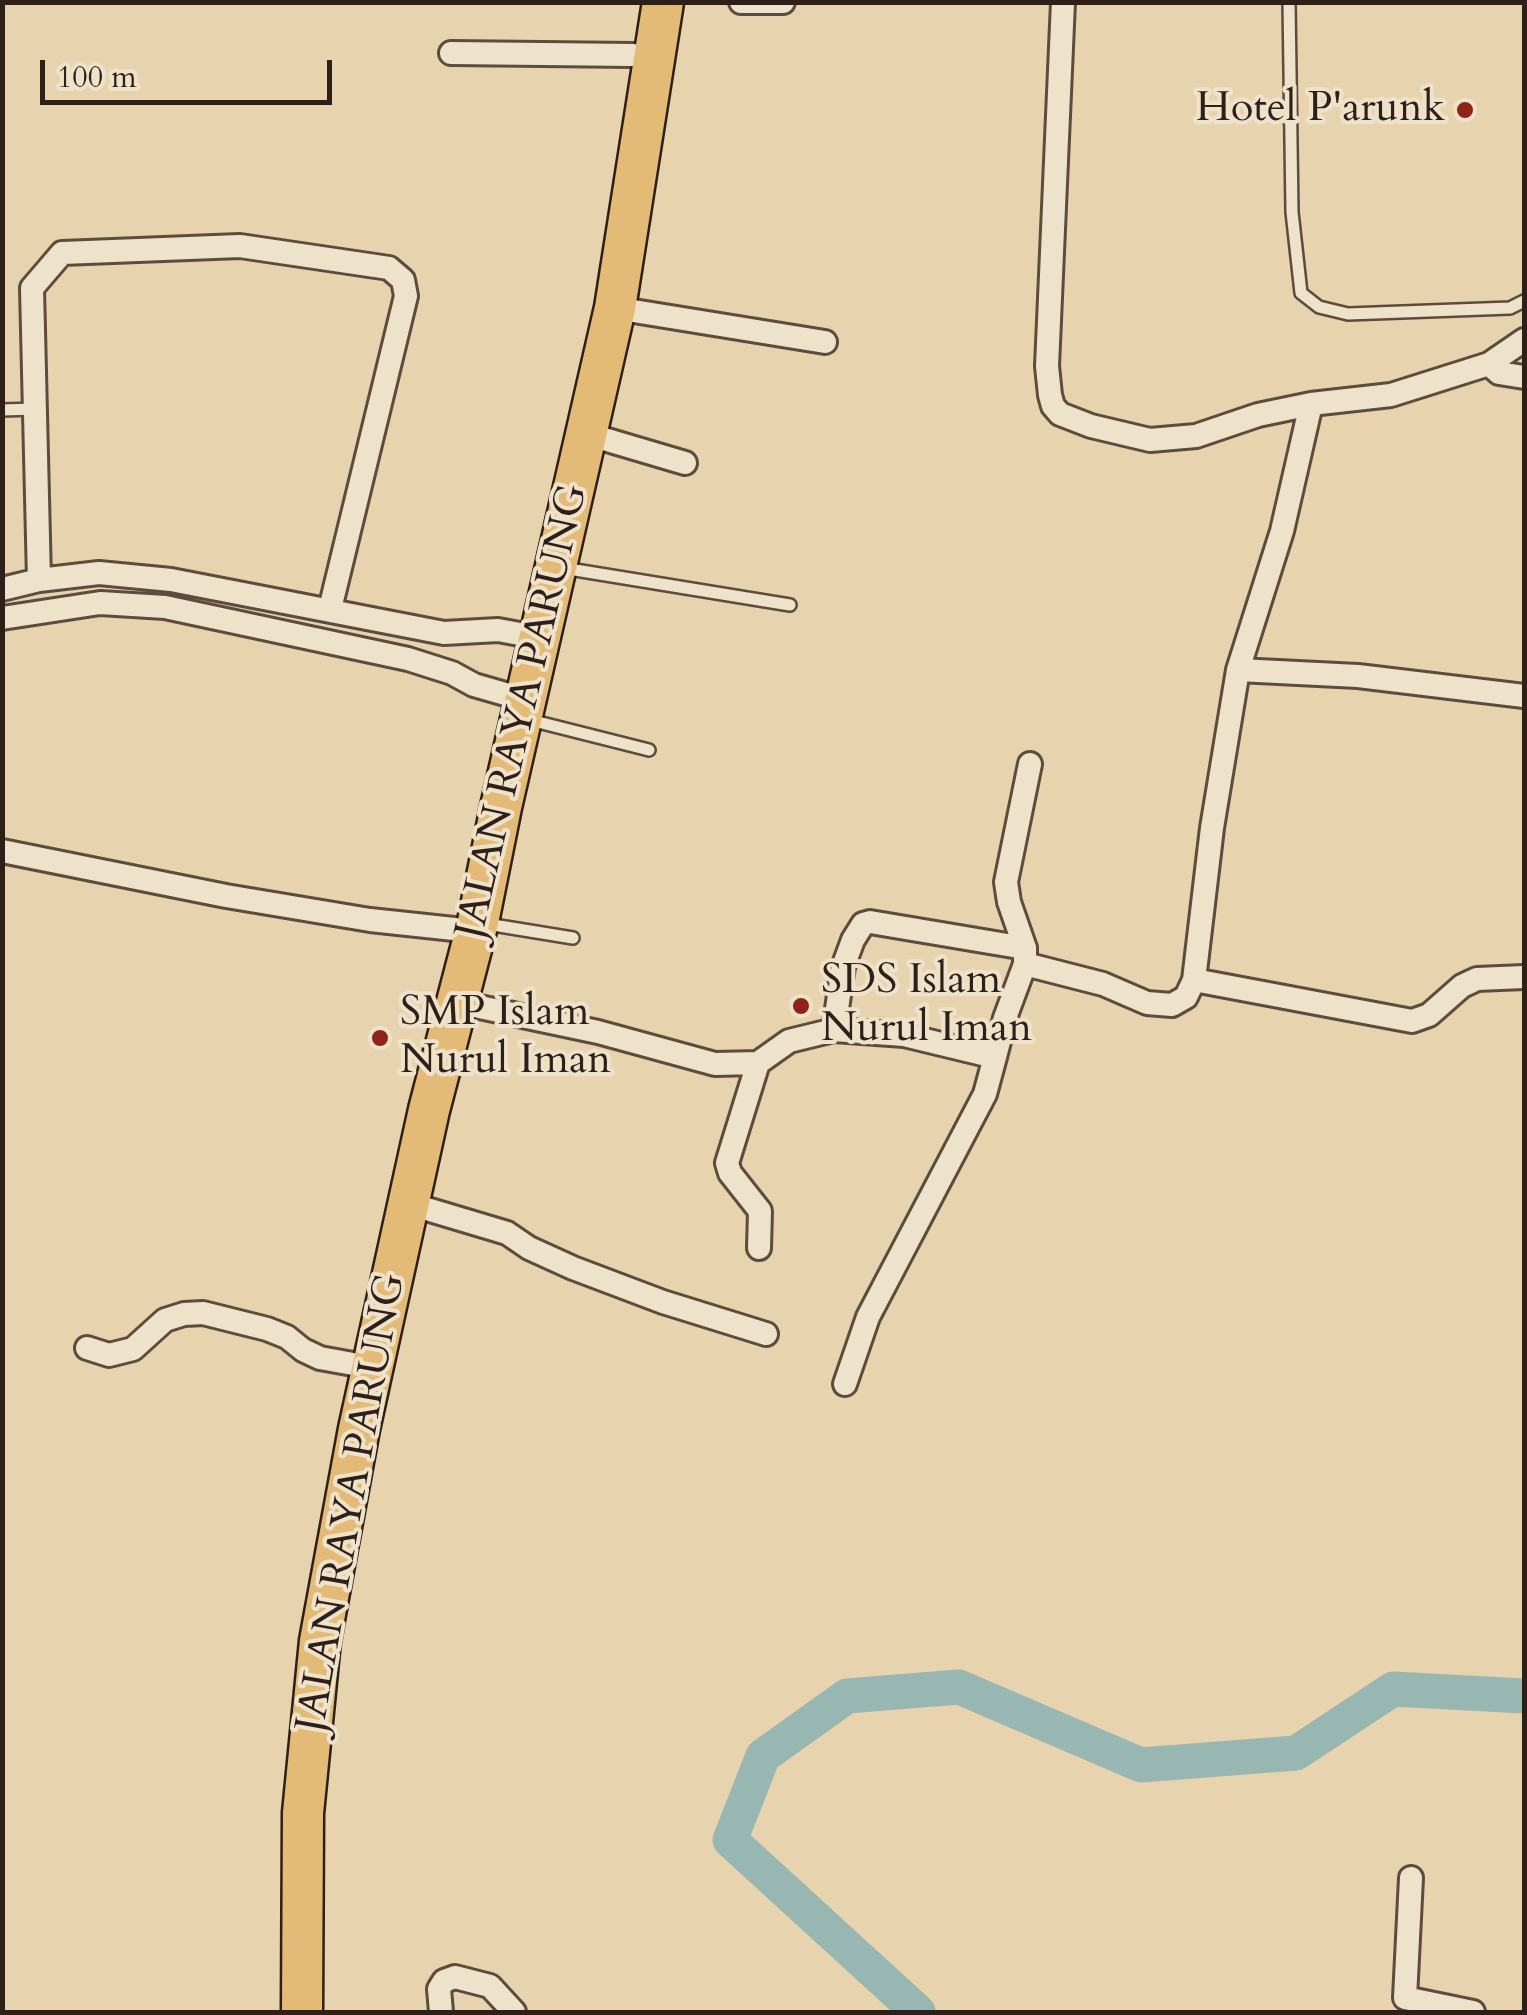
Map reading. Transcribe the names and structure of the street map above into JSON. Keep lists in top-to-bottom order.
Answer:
{
  "streets": {
    "highway": ["JALAN RAYA PARUNG"]
  },
  "places": ["Hotel P'arunk", "SDS Islam Nurul Iman", "SMP Islam Nurul Iman"],
  "scale_bar": "100 m"
}
